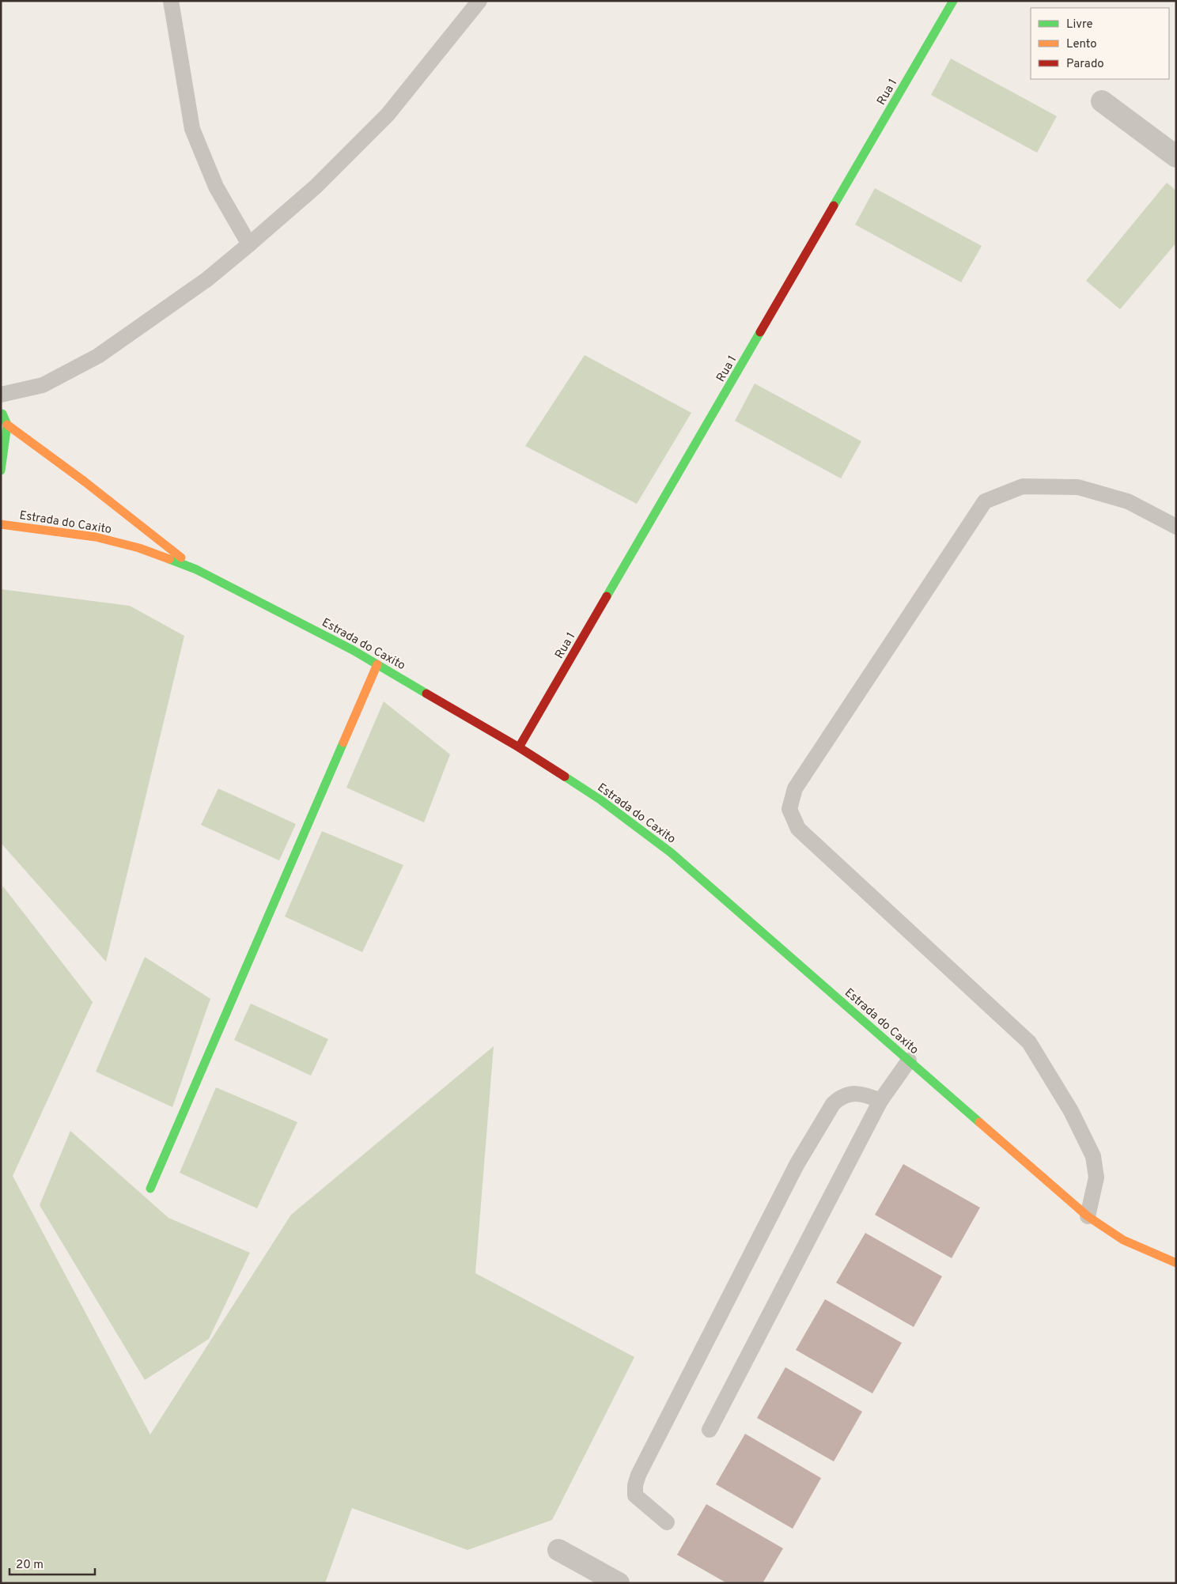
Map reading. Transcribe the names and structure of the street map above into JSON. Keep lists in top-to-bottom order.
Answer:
{
  "streets": {
    "street": ["Rua 1", "Estrada do Caxito"]
  },
  "crossings": [
    ["Rua 1", "Estrada do Caxito"]
  ],
  "legend": ["Livre", "Lento", "Parado"],
  "scale_bar": "20 m"
}
